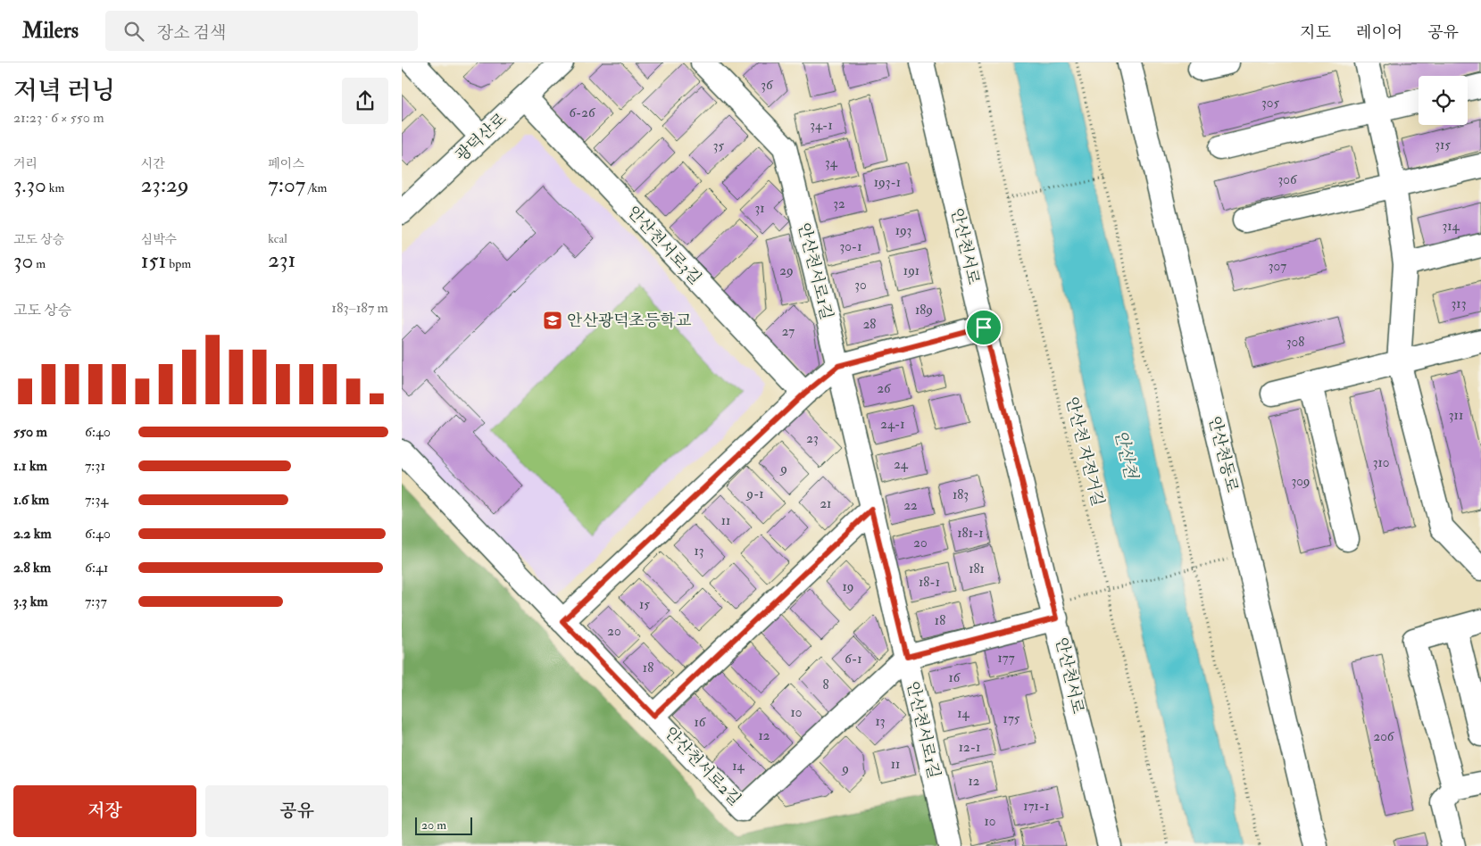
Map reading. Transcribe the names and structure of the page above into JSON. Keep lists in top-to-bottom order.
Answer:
{
  "streets": {
    "street": [
      "광덕산로",
      "안산천서로3길",
      "안산천서로",
      "안산천서로1길",
      "안산천동로",
      "안산천서로2길"
    ],
    "path": ["안산천 자전거길"]
  },
  "crossings": [
    ["광덕산로", "안산천서로3길"],
    ["안산천서로", "안산천서로2길"],
    ["안산천서로1길", "안산천서로2길"]
  ],
  "water": ["안산천"],
  "places": {
    "school or university": ["안산광덕초등학교"]
  },
  "house_numbers": [
    "36",
    "305",
    "6-26",
    "34-1",
    "315",
    "35",
    "34",
    "306",
    "193-1",
    "32",
    "31",
    "314",
    "193",
    "30-1",
    "307",
    "29",
    "191",
    "30",
    "313",
    "189",
    "28",
    "27",
    "308",
    "26",
    "311",
    "24-1",
    "23",
    "310",
    "24",
    "9",
    "309",
    "9-1",
    "183",
    "21",
    "22",
    "11",
    "181-1",
    "20",
    "13",
    "181",
    "18-1",
    "19",
    "15",
    "18",
    "20",
    "177",
    "6-1",
    "18",
    "16",
    "8",
    "10",
    "14",
    "175",
    "13",
    "16",
    "12",
    "206",
    "12-1",
    "11",
    "14",
    "9",
    "12",
    "171-1",
    "10"
  ],
  "scale_bar": "20 m",
  "page": {
    "header": "Milers",
    "search": "장소 검색",
    "nav": ["지도", "레이어", "공유"],
    "heading": ["저녁 러닝", "21:23 · 6 × 550 m"],
    "stats": [
      ["거리", "3.30 km"],
      ["시간", "23:29"],
      ["페이스", "7:07 /km"],
      ["고도 상승", "30 m"],
      ["심박수", "151 bpm"],
      ["kcal", "231"]
    ],
    "chart": ["고도 상승", "183–187 m"],
    "list": [
      {
        "name": "550 m",
        "note": "6:40"
      },
      {
        "name": "1.1 km",
        "note": "7:31"
      },
      {
        "name": "1.6 km",
        "note": "7:34"
      },
      {
        "name": "2.2 km",
        "note": "6:40"
      },
      {
        "name": "2.8 km",
        "note": "6:41"
      },
      {
        "name": "3.3 km",
        "note": "7:37"
      }
    ],
    "buttons": ["저장", "공유"],
    "scale": "20 m"
  }
}
